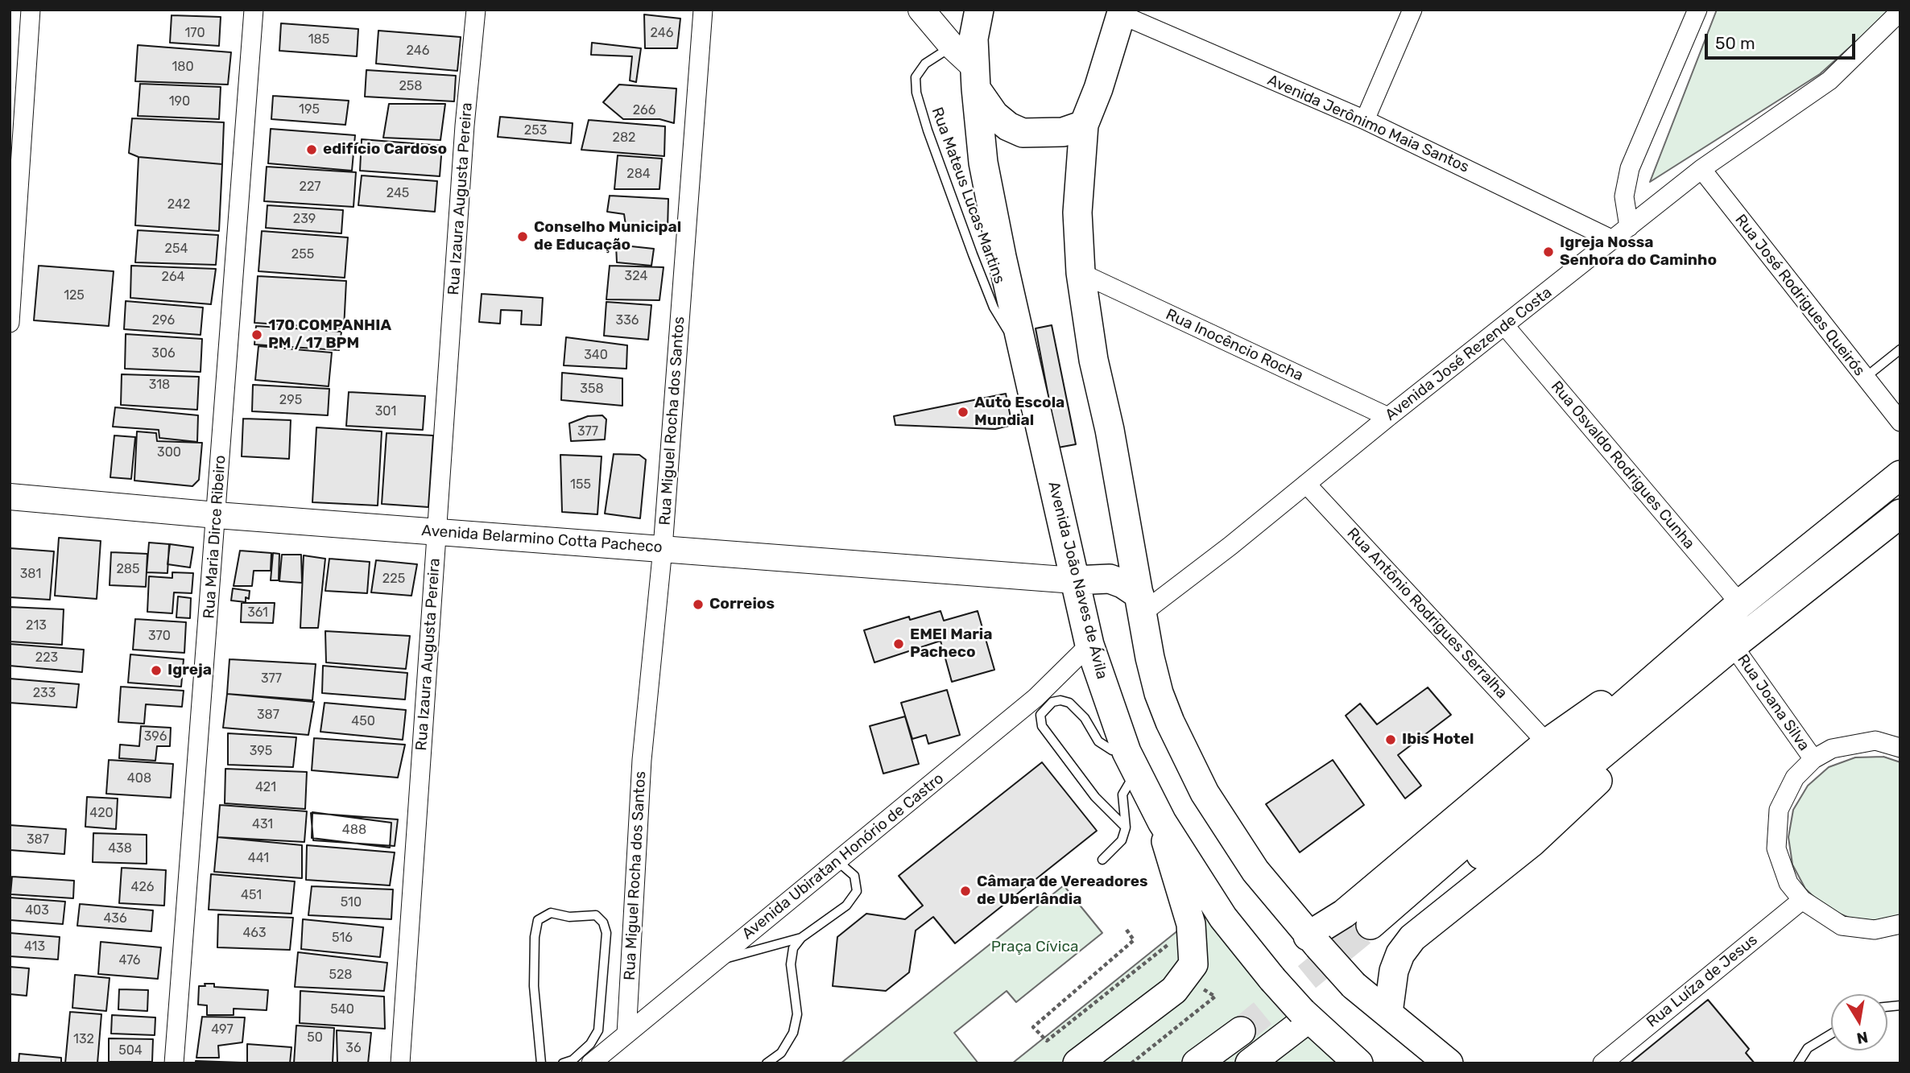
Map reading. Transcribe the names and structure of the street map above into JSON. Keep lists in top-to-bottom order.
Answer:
{
  "streets": {
    "main road": ["Avenida João Naves de Ávila"],
    "street": [
      "Avenida Jerônimo Maia Santos",
      "Rua Izaura Augusta Pereira",
      "Rua José Rodrigues Queirós",
      "Rua Inocêncio Rocha",
      "Avenida José Rezende Costa",
      "Rua Miguel Rocha dos Santos",
      "Rua Osvaldo Rodrigues Cunha",
      "Rua Maria Dirce Ribeiro",
      "Avenida Belarmino Cotta Pacheco",
      "Rua Antônio Rodrigues Serralha",
      "Rua Joana Silva",
      "Avenida Ubiratan Honório de Castro",
      "Rua Luíza de Jesus"
    ],
    "lane": ["Rua Mateus Lucas Martins"]
  },
  "crossings": [
    ["Avenida Jerônimo Maia Santos", "Avenida José Rezende Costa"],
    ["Rua Mateus Lucas Martins", "Avenida João Naves de Ávila"],
    ["Rua Izaura Augusta Pereira", "Avenida Belarmino Cotta Pacheco"],
    ["Rua José Rodrigues Queirós", "Avenida José Rezende Costa"],
    ["Rua Inocêncio Rocha", "Avenida José Rezende Costa"],
    ["Avenida José Rezende Costa", "Rua Osvaldo Rodrigues Cunha"],
    ["Avenida José Rezende Costa", "Rua Antônio Rodrigues Serralha"],
    ["Rua Miguel Rocha dos Santos", "Avenida Belarmino Cotta Pacheco"],
    ["Rua Miguel Rocha dos Santos", "Avenida Ubiratan Honório de Castro"],
    ["Rua Maria Dirce Ribeiro", "Avenida Belarmino Cotta Pacheco"],
    ["Avenida Belarmino Cotta Pacheco", "Avenida João Naves de Ávila"],
    ["Avenida João Naves de Ávila", "Avenida Ubiratan Honório de Castro"]
  ],
  "parks": ["Praça Cívica"],
  "places": [
    "edifício Cardoso",
    "Conselho Municipal de Educação",
    "Igreja Nossa Senhora do Caminho",
    "170 COMPANHIA PM / 17 BPM",
    "Auto Escola Mundial",
    "Correios",
    "EMEI Maria Pacheco",
    "Igreja",
    "Ibis Hotel",
    "Câmara de Vereadores de Uberlândia"
  ],
  "house_numbers": [
    "170",
    "246",
    "185",
    "246",
    "180",
    "258",
    "190",
    "195",
    "266",
    "253",
    "282",
    "284",
    "227",
    "245",
    "242",
    "239",
    "254",
    "255",
    "324",
    "264",
    "125",
    "296",
    "336",
    "306",
    "340",
    "318",
    "358",
    "295",
    "301",
    "377",
    "300",
    "155",
    "285",
    "381",
    "225",
    "361",
    "213",
    "370",
    "223",
    "377",
    "233",
    "387",
    "450",
    "396",
    "395",
    "408",
    "421",
    "420",
    "431",
    "488",
    "387",
    "438",
    "441",
    "426",
    "451",
    "510",
    "403",
    "436",
    "463",
    "516",
    "413",
    "476",
    "528",
    "540",
    "497",
    "50",
    "132",
    "36",
    "504"
  ],
  "scale_bar": "50 m",
  "north": "bottom"
}
